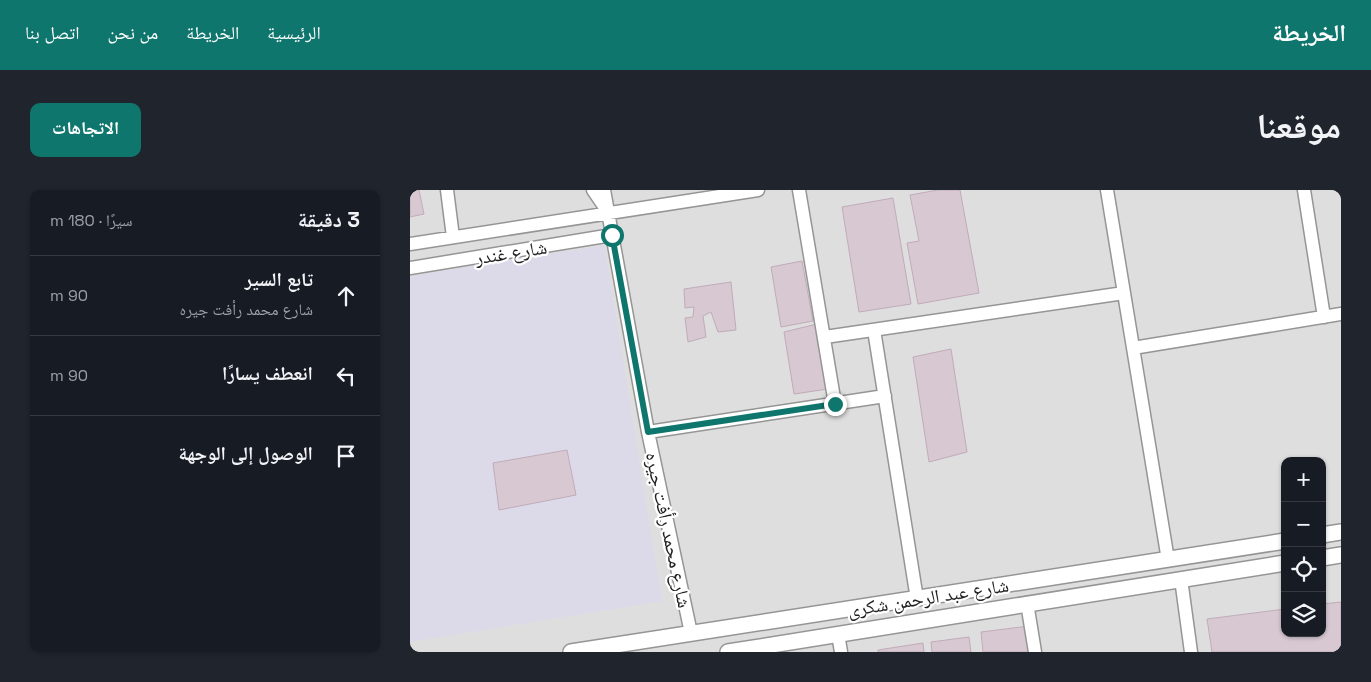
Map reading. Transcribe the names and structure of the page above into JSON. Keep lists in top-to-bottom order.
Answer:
{
  "streets": {
    "street": ["شارع غندر", "شارع محمد رأفت جيره", "شارع عبد الرحمن شكرى"]
  },
  "crossings": [
    ["شارع غندر", "شارع محمد رأفت جيره"],
    ["شارع محمد رأفت جيره", "شارع عبد الرحمن شكرى"]
  ],
  "page": {
    "header": "الخريطة",
    "nav": [
      "الرئيسية",
      "الخريطة",
      "من نحن",
      "اتصل بنا"
    ],
    "title": "موقعنا",
    "buttons": "الاتجاهات",
    "heading": ["3 دقيقة", "سيرًا · 180 m"],
    "list": [
      ["تابع السير", "شارع محمد رأفت جيره", "90 m"],
      ["انعطف يسارًا", "90 m"],
      "الوصول إلى الوجهة"
    ],
    "map_buttons": ["+", "−"]
  }
}
